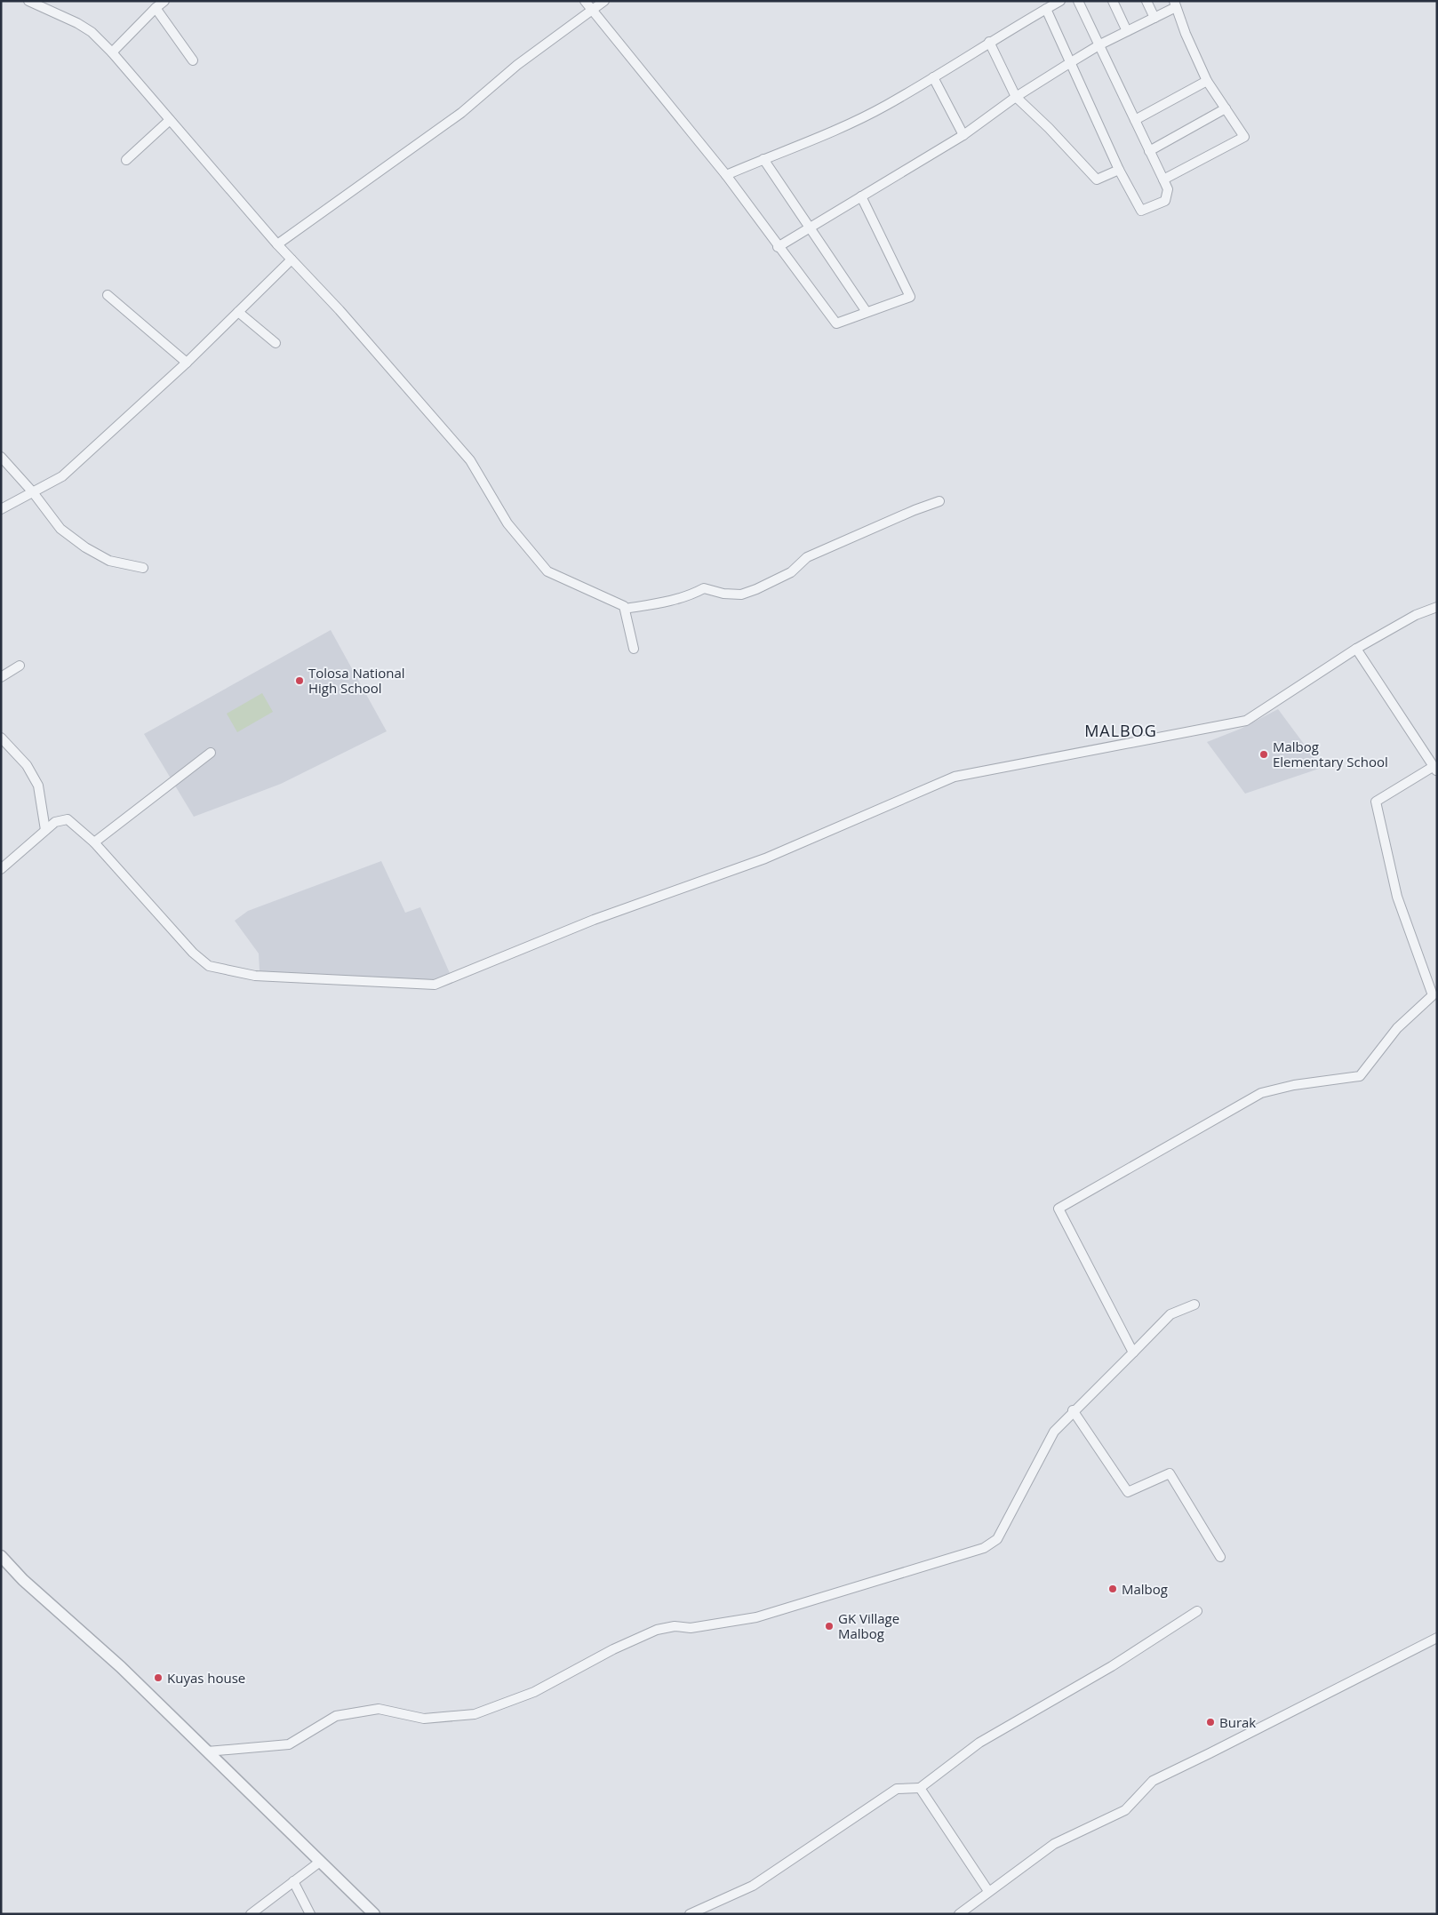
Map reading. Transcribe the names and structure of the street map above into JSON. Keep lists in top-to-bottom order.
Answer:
{
  "districts": ["MALBOG"],
  "places": [
    "Tolosa National High School",
    "Malbog Elementary School",
    "Malbog",
    "GK Village Malbog",
    "Kuyas house",
    "Burak"
  ]
}
